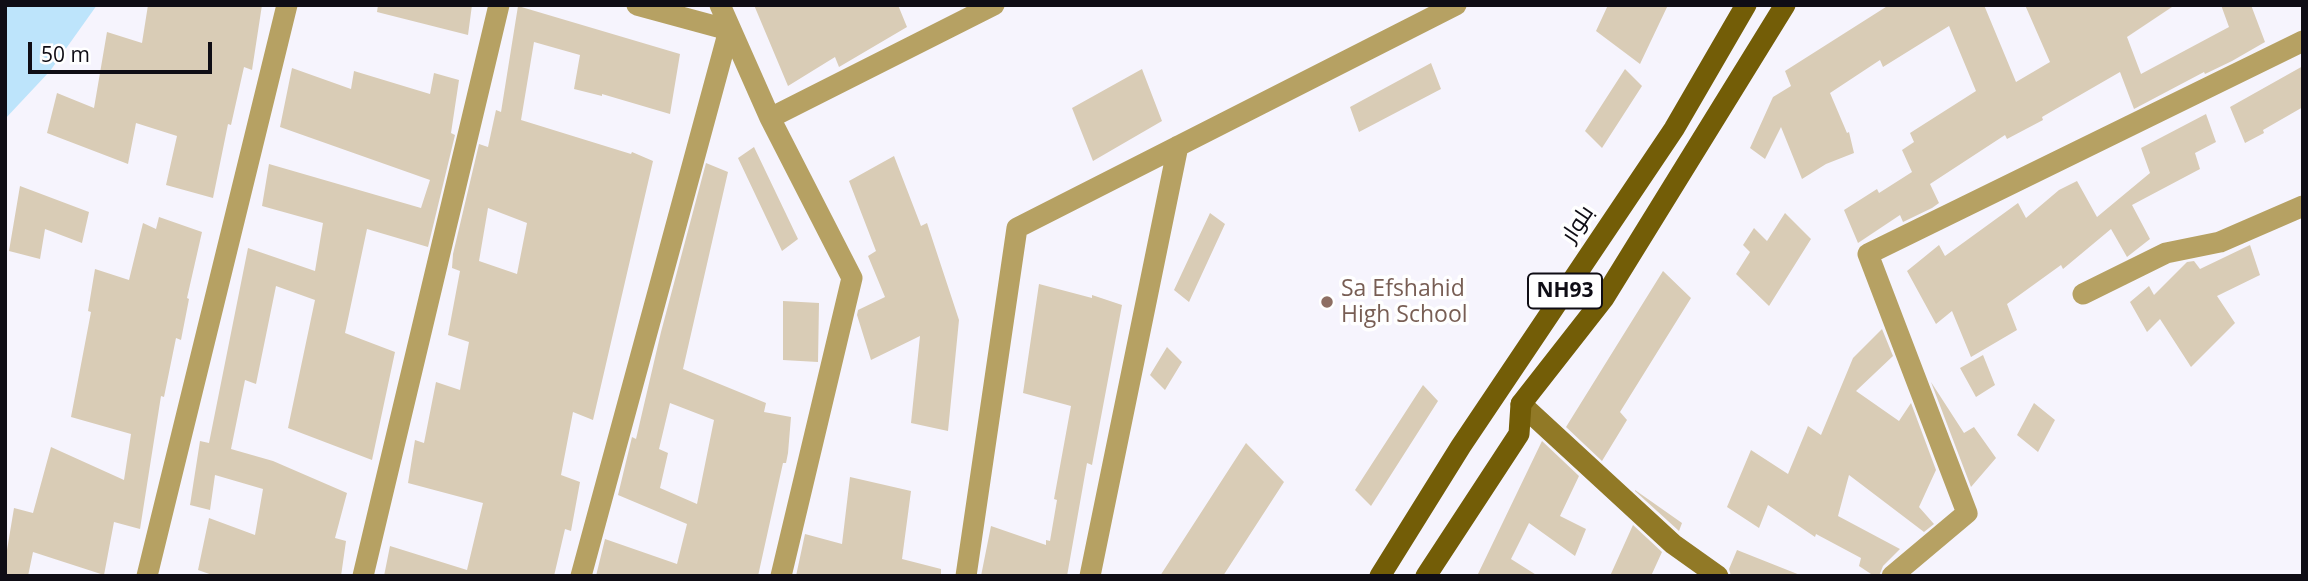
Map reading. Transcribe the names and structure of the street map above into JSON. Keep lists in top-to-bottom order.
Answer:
{
  "streets": {
    "main road": ["بلوار", "NH93"]
  },
  "places": ["Sa Efshahid High School"],
  "scale_bar": "50 m"
}
